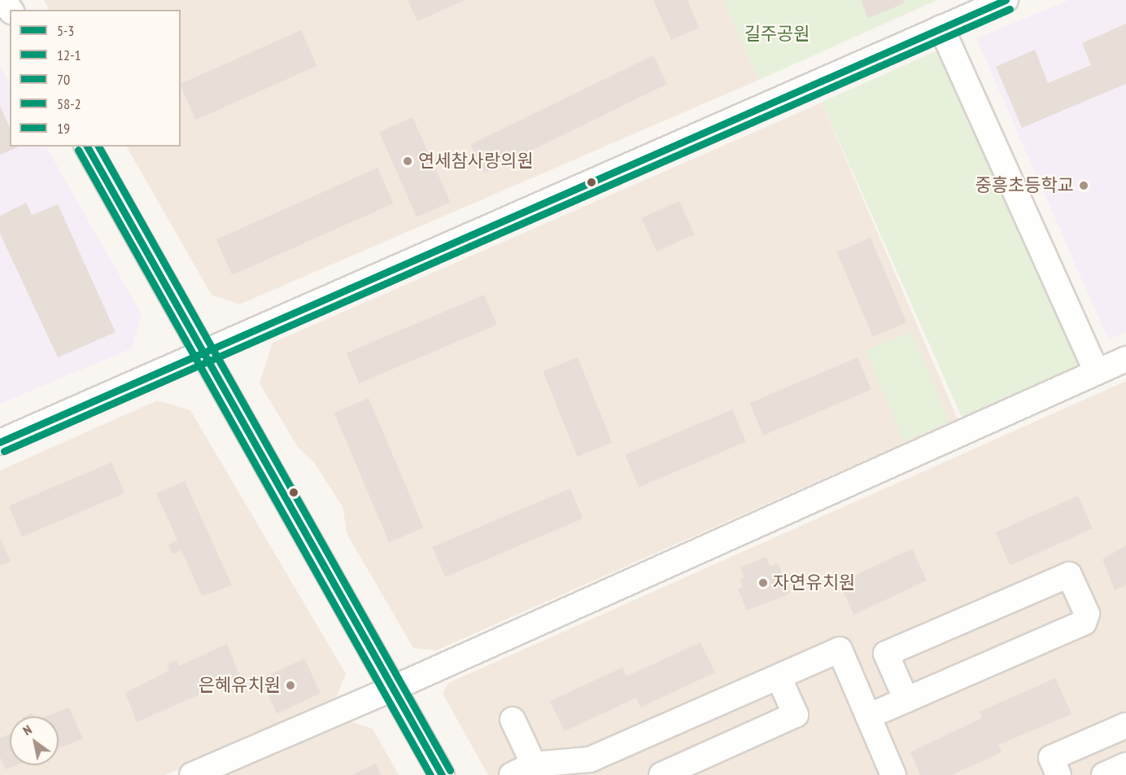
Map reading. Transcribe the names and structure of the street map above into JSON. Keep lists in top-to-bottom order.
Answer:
{
  "parks": ["길주공원"],
  "places": [
    "연세참사랑의원",
    "중흥초등학교",
    "자연유치원",
    "은혜유치원"
  ],
  "lines": [
    "transit line 5-3",
    "transit line 12-1",
    "transit line 70",
    "transit line 19",
    "transit line 58-2"
  ],
  "legend": [
    "5-3",
    "12-1",
    "70",
    "58-2",
    "19"
  ],
  "north": "top left"
}
